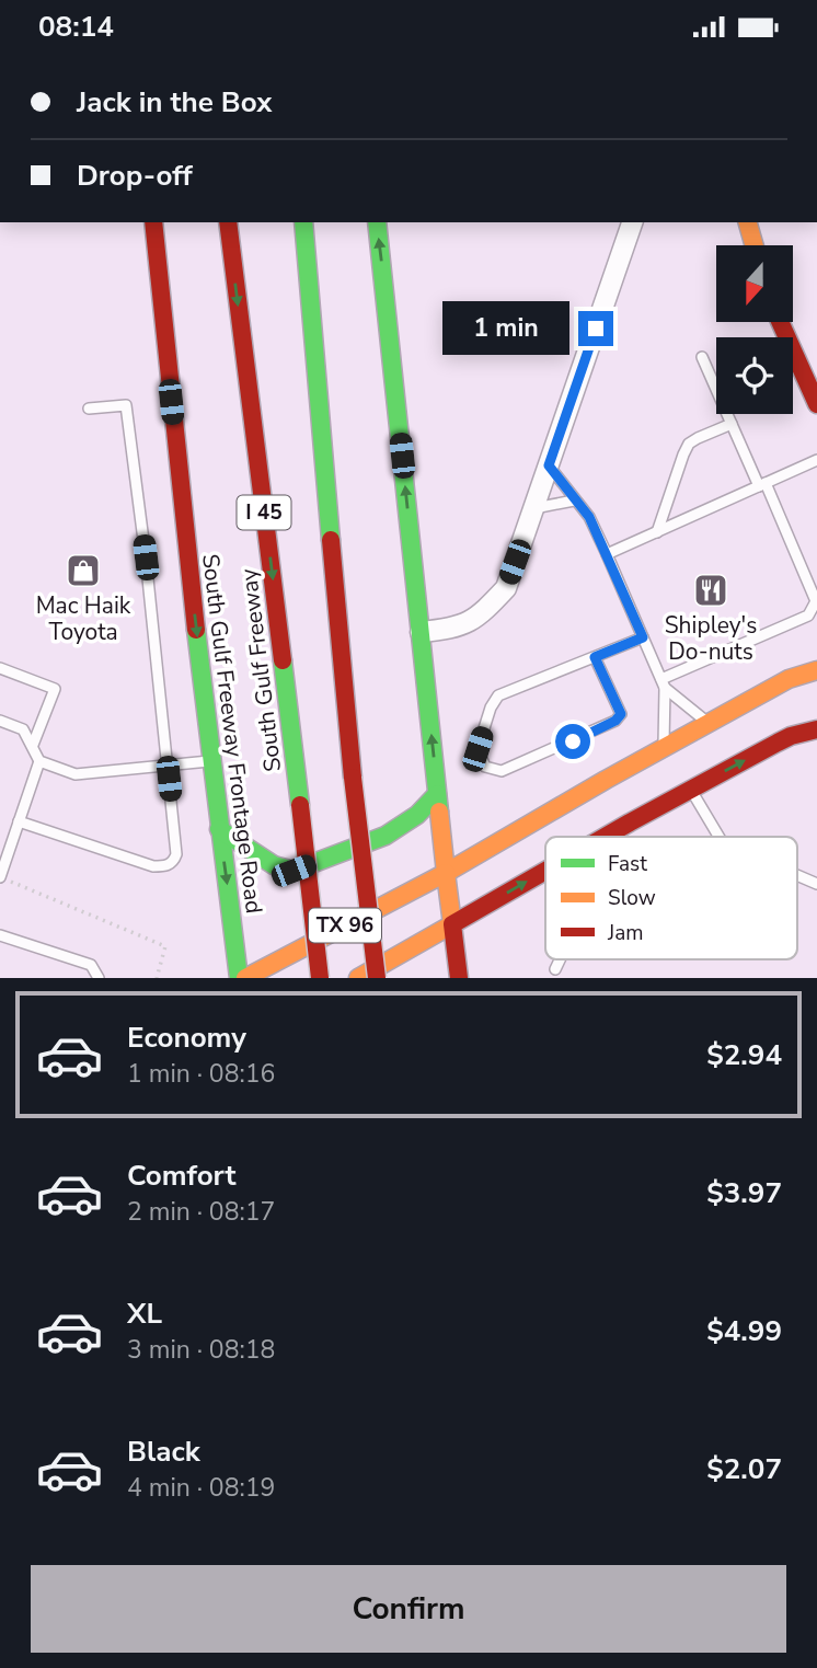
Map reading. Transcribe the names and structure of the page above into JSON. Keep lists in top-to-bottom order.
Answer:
{
  "streets": {
    "main road": [
      "I 45",
      "South Gulf Freeway",
      "South Gulf Freeway Frontage Road",
      "TX 96"
    ]
  },
  "places": {
    "shop": ["Mac Haik Toyota"],
    "restaurant": ["Shipley's Do-nuts"]
  },
  "legend": ["Fast", "Slow", "Jam"],
  "north": "bottom",
  "page": {
    "status": "08:14",
    "banner": ["Jack in the Box", "Drop-off"],
    "bubble": "1 min",
    "list": [
      {
        "name": "Economy",
        "note": "1 min · 08:16",
        "value": "$2.94"
      },
      {
        "name": "Comfort",
        "note": "2 min · 08:17",
        "value": "$3.97"
      },
      {
        "name": "XL",
        "note": "3 min · 08:18",
        "value": "$4.99"
      },
      {
        "name": "Black",
        "note": "4 min · 08:19",
        "value": "$2.07"
      }
    ],
    "buttons": "Confirm"
  }
}
